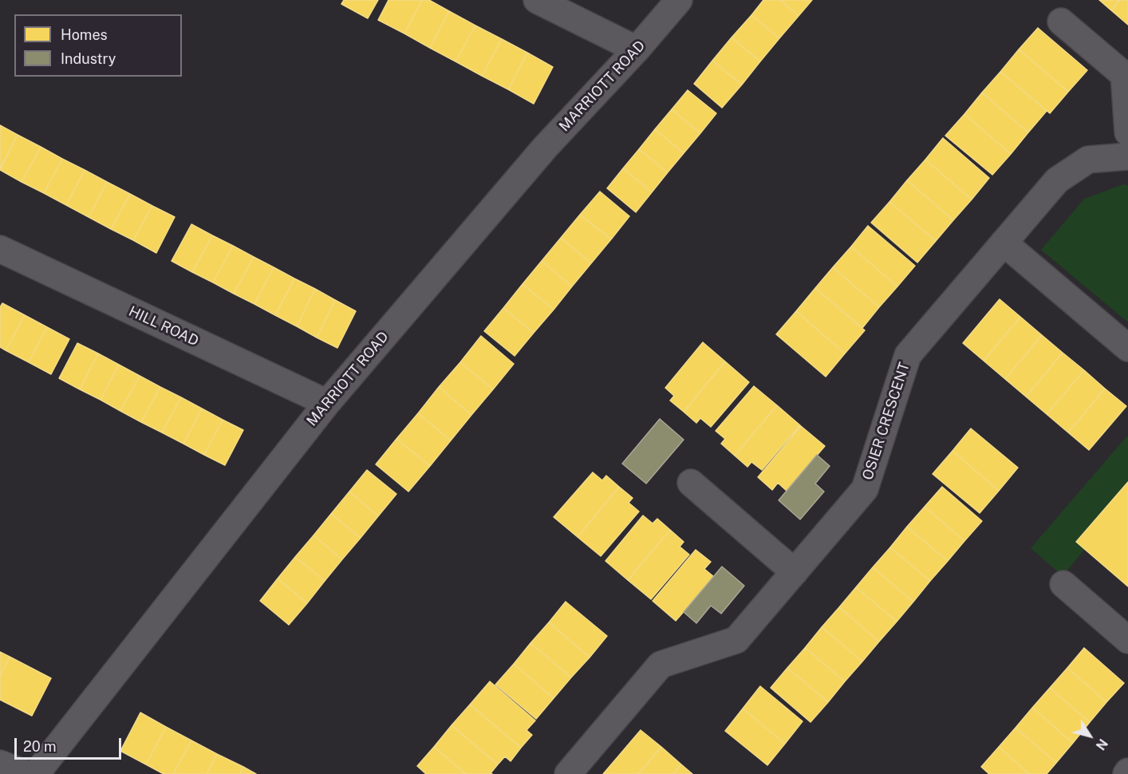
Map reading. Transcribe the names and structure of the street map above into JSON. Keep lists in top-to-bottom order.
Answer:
{
  "streets": {
    "street": ["MARRIOTT ROAD", "HILL ROAD", "OSIER CRESCENT"]
  },
  "crossings": [
    ["MARRIOTT ROAD", "HILL ROAD"]
  ],
  "legend": ["Homes", "Industry"],
  "scale_bar": "20 m",
  "north": "bottom right"
}
